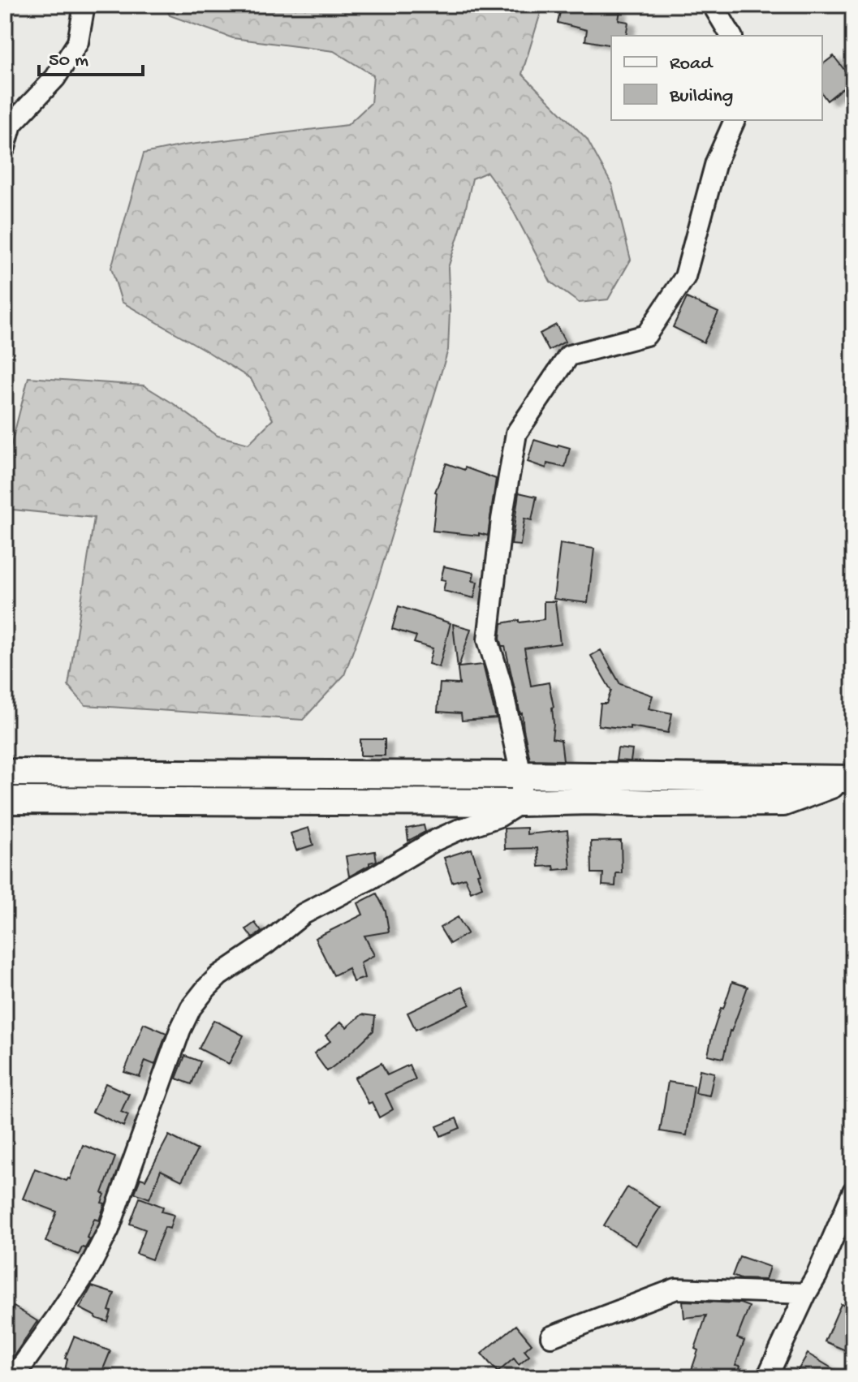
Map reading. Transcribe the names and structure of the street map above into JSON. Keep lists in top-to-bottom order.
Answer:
{
  "legend": ["Road", "Building"],
  "scale_bar": "50 m"
}
